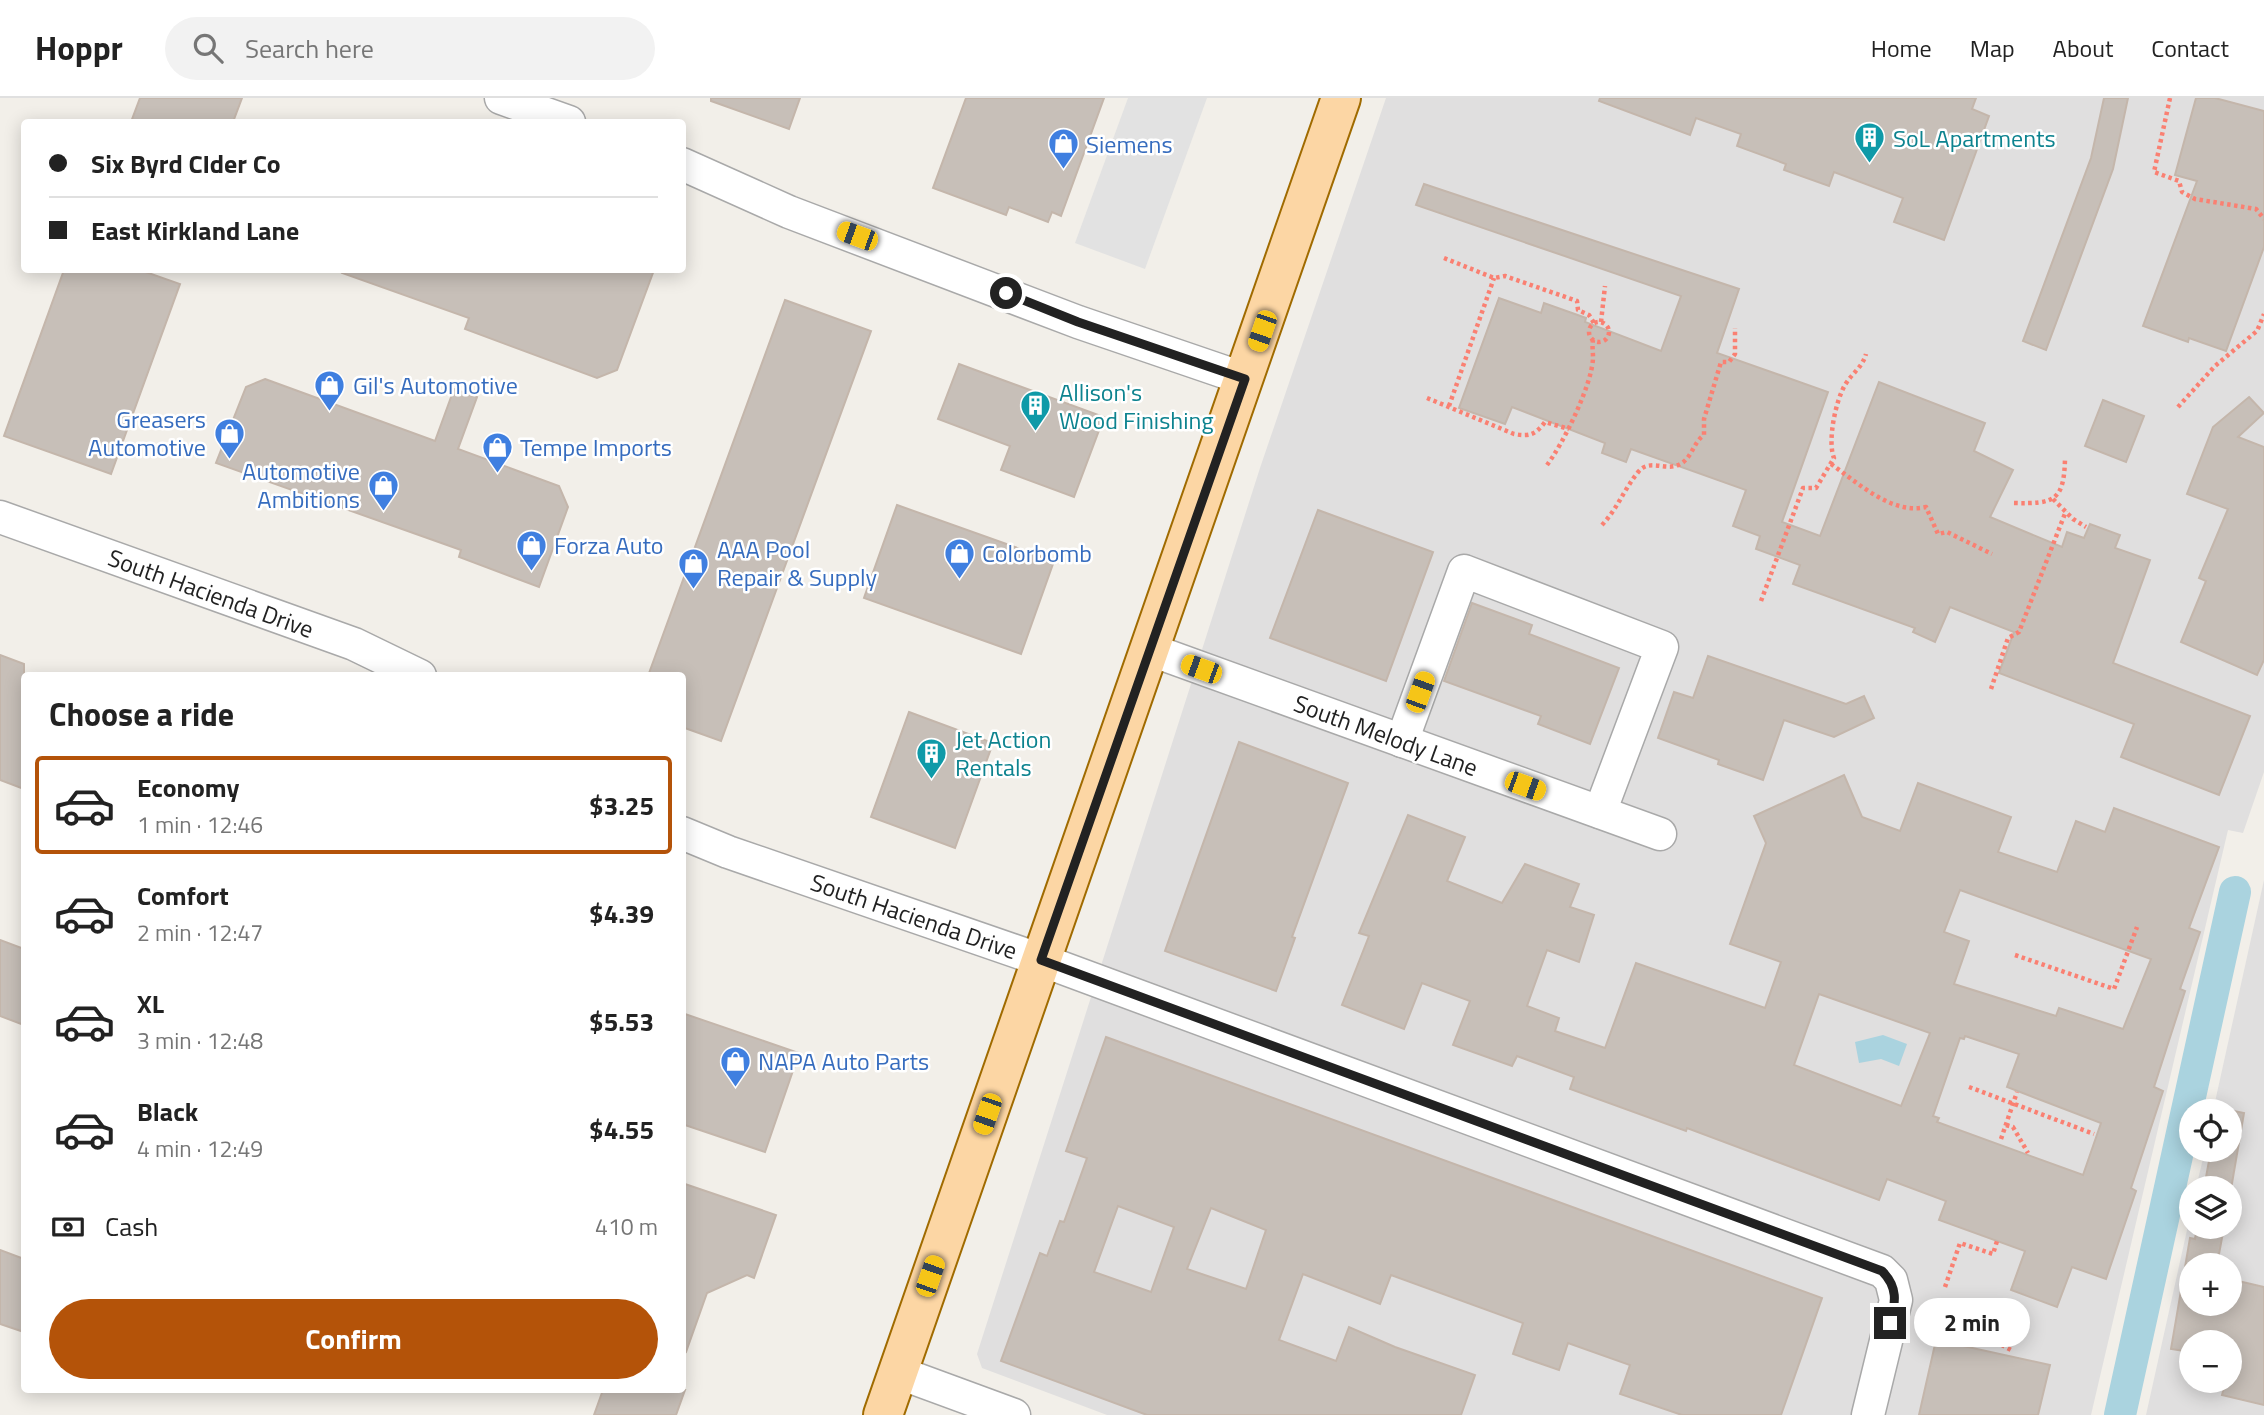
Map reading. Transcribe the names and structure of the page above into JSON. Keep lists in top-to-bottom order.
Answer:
{
  "streets": {
    "street": ["South Hacienda Drive", "South Melody Lane"]
  },
  "places": {
    "building": ["SoL Apartments", "Allison's Wood Finishing", "Jet Action Rentals"],
    "shop": [
      "Siemens",
      "Gil's Automotive",
      "Greasers Automotive",
      "Tempe Imports",
      "Automotive Ambitions",
      "Forza Auto",
      "Colorbomb",
      "AAA Pool Repair & Supply",
      "NAPA Auto Parts"
    ]
  },
  "page": {
    "header": "Hoppr",
    "search": "Search here",
    "nav": [
      "Home",
      "Map",
      "About",
      "Contact"
    ],
    "banner": ["Six Byrd CIder Co", "East Kirkland Lane"],
    "heading": "Choose a ride",
    "list": [
      {
        "name": "Economy",
        "note": "1 min · 12:46",
        "value": "$3.25"
      },
      {
        "name": "Comfort",
        "note": "2 min · 12:47",
        "value": "$4.39"
      },
      {
        "name": "XL",
        "note": "3 min · 12:48",
        "value": "$5.53"
      },
      {
        "name": "Black",
        "note": "4 min · 12:49",
        "value": "$4.55"
      }
    ],
    "map_buttons": ["+", "−"],
    "pay": ["Cash", "410 m"],
    "buttons": "Confirm",
    "bubble": "2 min"
  }
}
